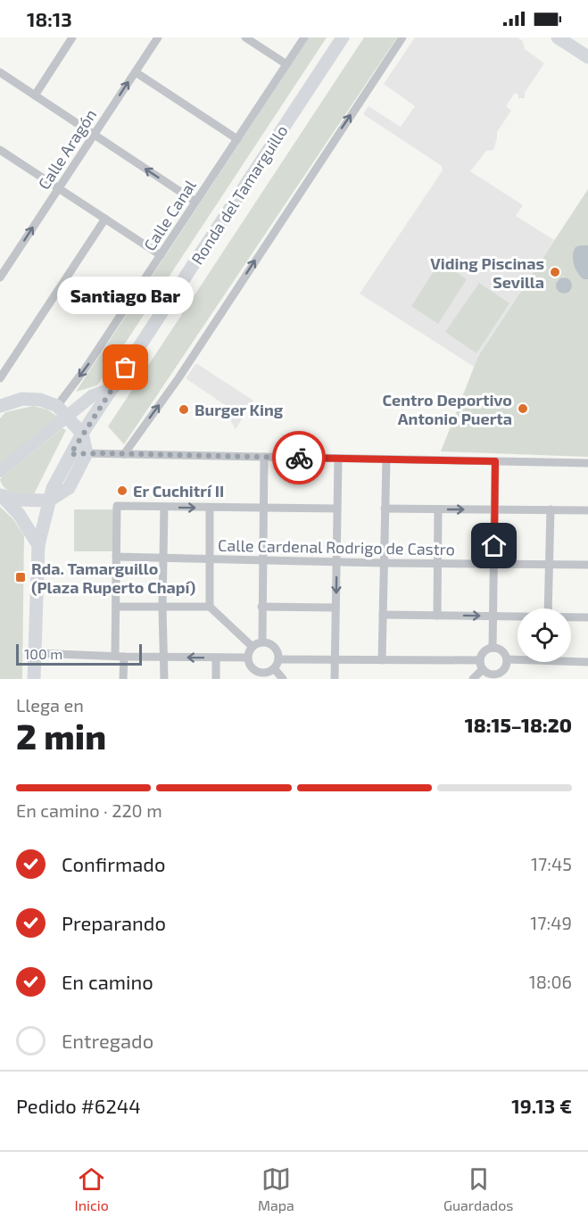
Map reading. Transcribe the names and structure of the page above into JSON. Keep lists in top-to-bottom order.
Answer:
{
  "streets": {
    "main road": ["Ronda del Tamarguillo"],
    "street": ["Calle Aragón", "Calle Canal", "Calle Cardenal Rodrigo de Castro"]
  },
  "places": {
    "other": [
      "Viding Piscinas Sevilla",
      "Santiago Bar",
      "Centro Deportivo Antonio Puerta",
      "Burger King",
      "Er Cuchitrí II"
    ],
    "transit": ["Rda. Tamarguillo (Plaza Ruperto Chapí)"]
  },
  "scale_bar": "100 m",
  "page": {
    "status": "18:13",
    "bubble": "Santiago Bar",
    "scale": "100 m",
    "heading": ["2 min", "Llega en", "18:15–18:20"],
    "panel": ["Pedido #6244", "19.13 €"],
    "bar": "En camino · 220 m",
    "list": [
      ["Confirmado", "17:45"],
      ["Preparando", "17:49"],
      ["En camino", "18:06"],
      "Entregado"
    ],
    "tabs": ["Inicio", "Mapa", "Guardados"]
  }
}
